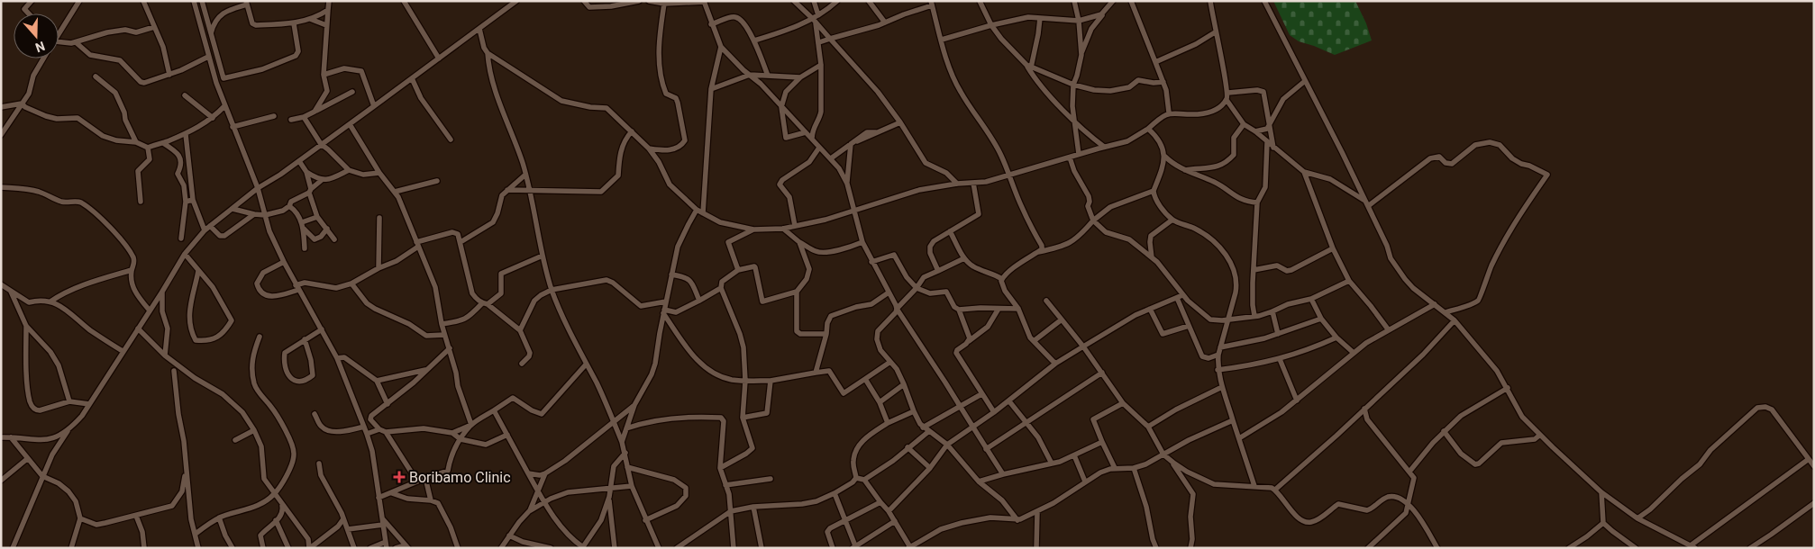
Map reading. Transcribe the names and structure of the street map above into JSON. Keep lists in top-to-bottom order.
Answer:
{
  "places": {
    "health": ["Boribamo Clinic"]
  },
  "north": "bottom"
}
